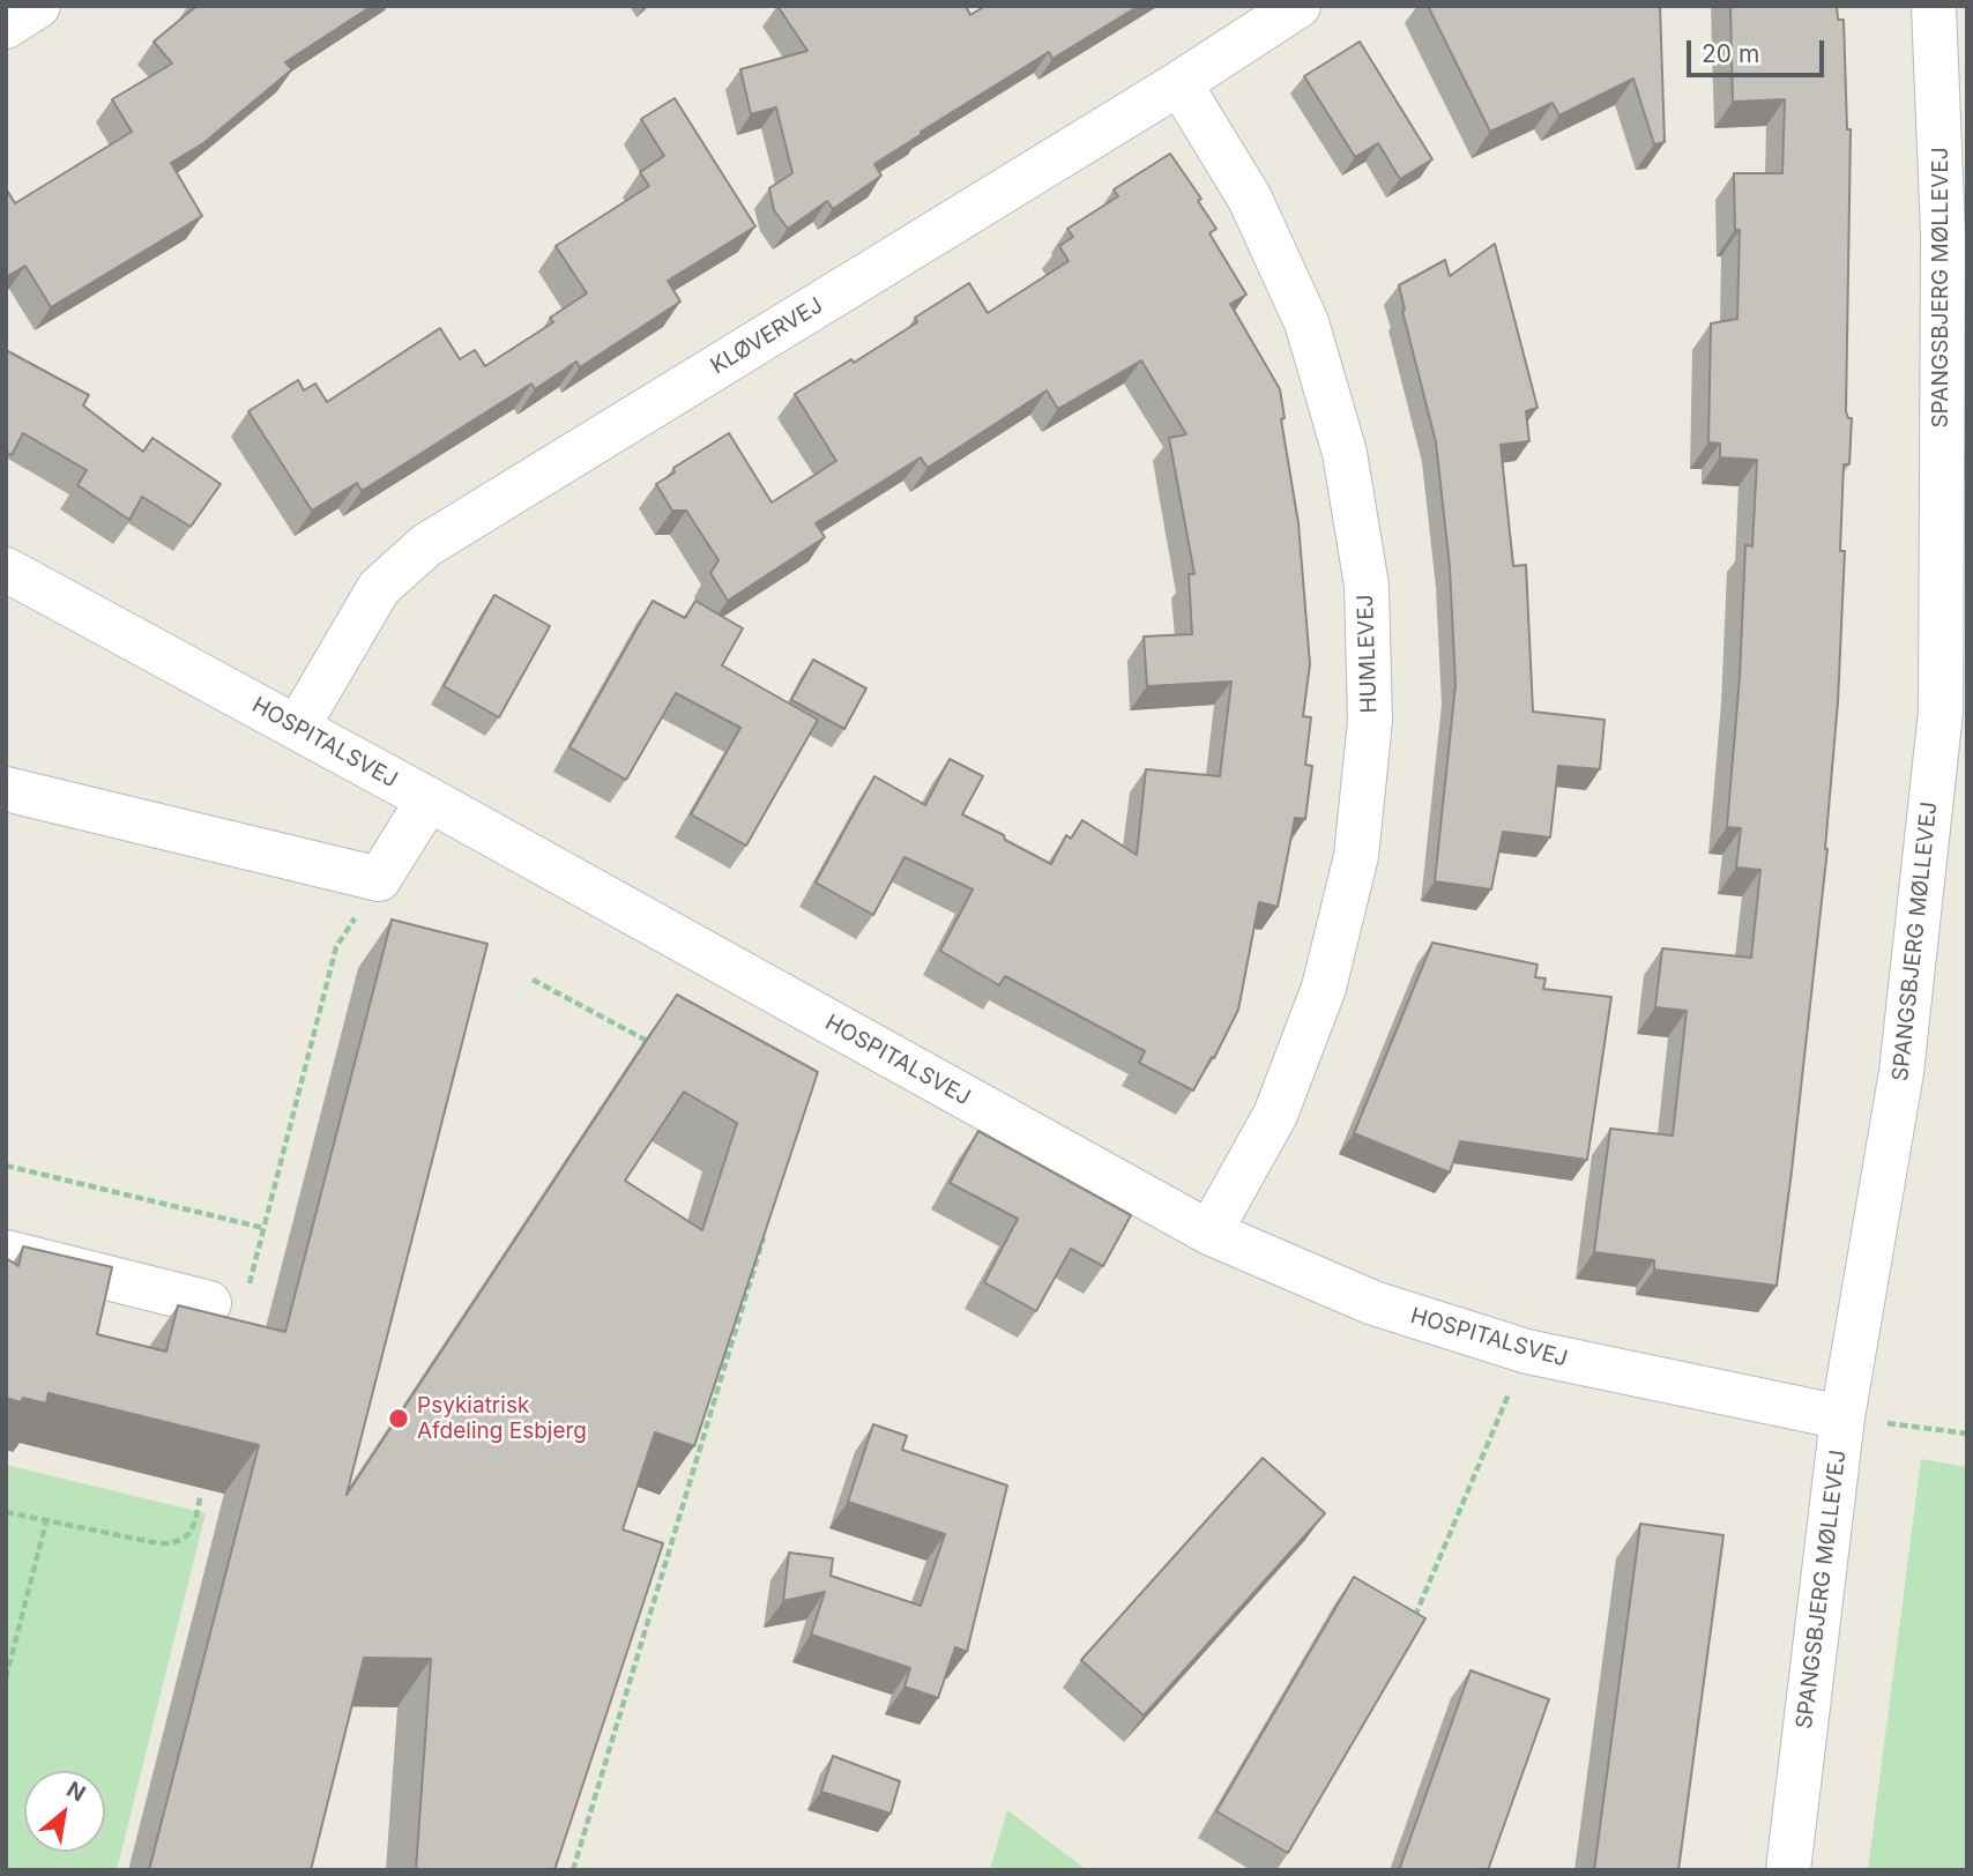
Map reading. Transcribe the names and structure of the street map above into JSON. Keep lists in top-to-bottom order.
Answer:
{
  "streets": {
    "street": [
      "SPANGSBJERG MØLLEVEJ",
      "KLØVERVEJ",
      "HUMLEVEJ",
      "HOSPITALSVEJ"
    ]
  },
  "crossings": [
    ["SPANGSBJERG MØLLEVEJ", "HOSPITALSVEJ"],
    ["KLØVERVEJ", "HUMLEVEJ"],
    ["KLØVERVEJ", "HOSPITALSVEJ"],
    ["HUMLEVEJ", "HOSPITALSVEJ"]
  ],
  "places": ["Psykiatrisk Afdeling Esbjerg"],
  "scale_bar": "20 m",
  "north": "top right"
}
